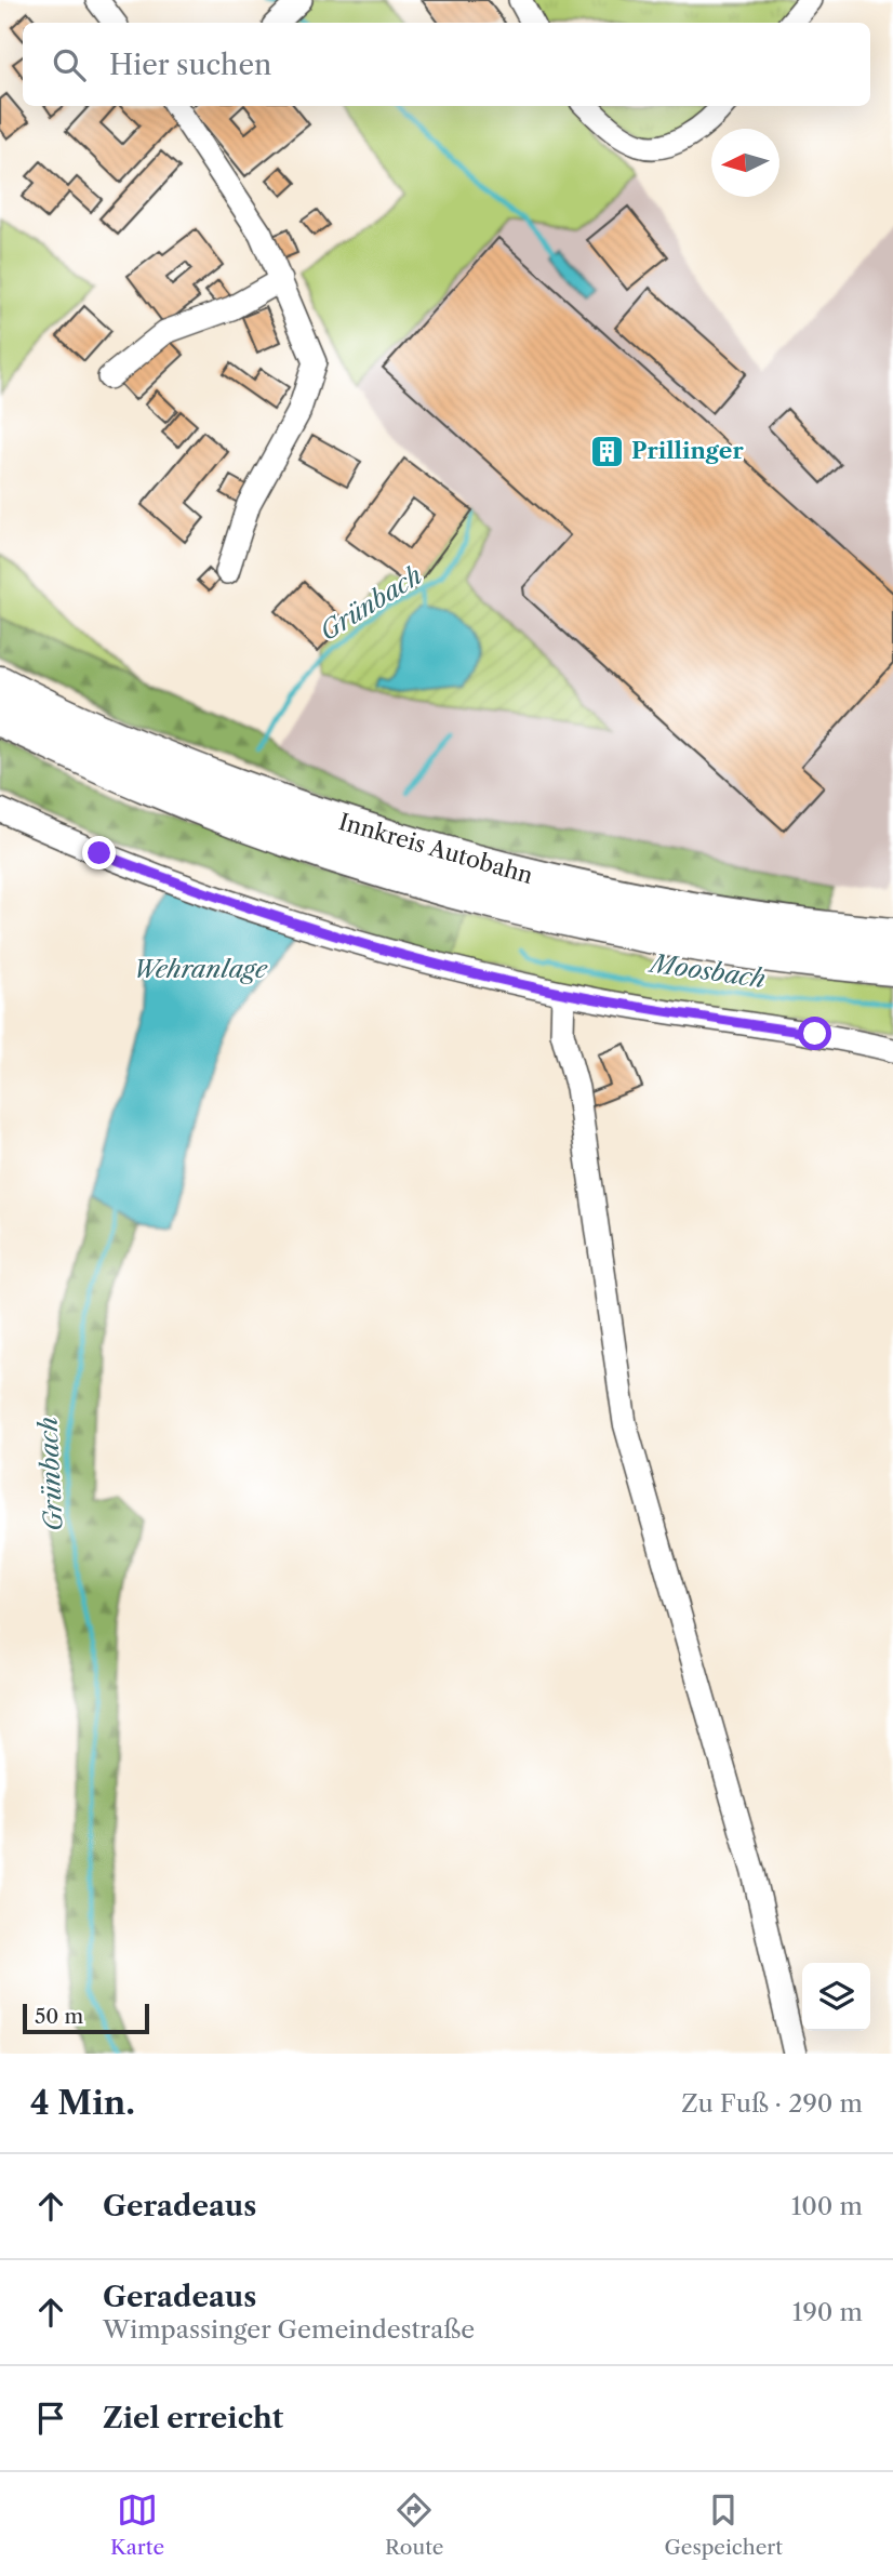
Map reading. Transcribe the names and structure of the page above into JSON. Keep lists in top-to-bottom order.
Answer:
{
  "streets": {
    "highway": ["Innkreis Autobahn"]
  },
  "water": ["Grünbach", "Wehranlage", "Moosbach"],
  "places": {
    "building": ["Prillinger"]
  },
  "scale_bar": "50 m",
  "north": "left",
  "page": {
    "search": "Hier suchen",
    "scale": "50 m",
    "heading": ["4 Min.", "Zu Fuß · 290 m"],
    "list": [
      ["Geradeaus", "100 m"],
      ["Geradeaus", "Wimpassinger Gemeindestraße", "190 m"],
      "Ziel erreicht"
    ],
    "nav": ["Karte", "Route", "Gespeichert"]
  }
}
